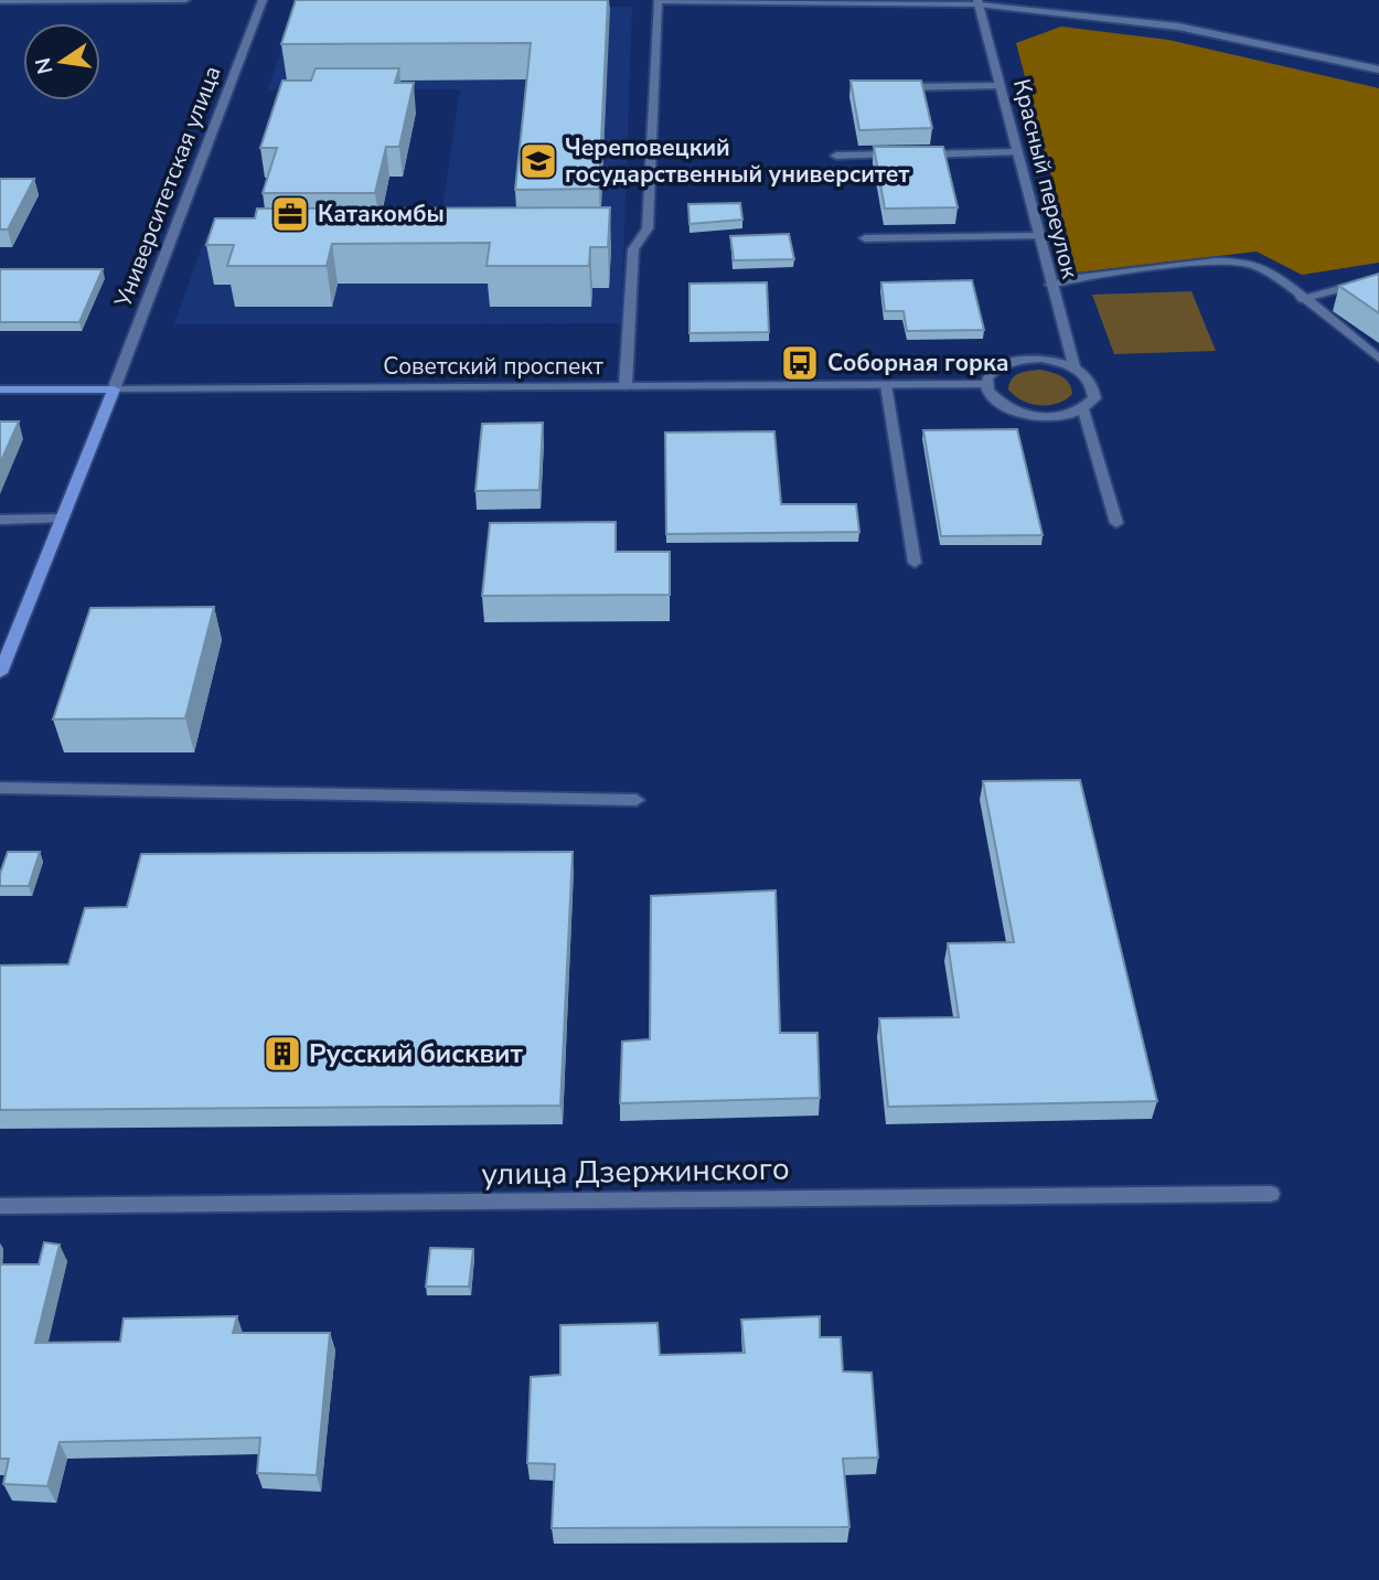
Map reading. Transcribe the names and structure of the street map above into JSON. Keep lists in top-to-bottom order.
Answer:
{
  "streets": {
    "main road": ["Советский проспект"],
    "street": ["Красный переулок", "Университетская улица", "улица Дзержинского"]
  },
  "crossings": [
    ["Университетская улица", "Советский проспект"]
  ],
  "places": {
    "school or university": ["Череповецкий государственный университет"],
    "office": ["Катакомбы"],
    "bus stop": ["Соборная горка"],
    "building": ["Русский бисквит"]
  },
  "north": "left"
}
